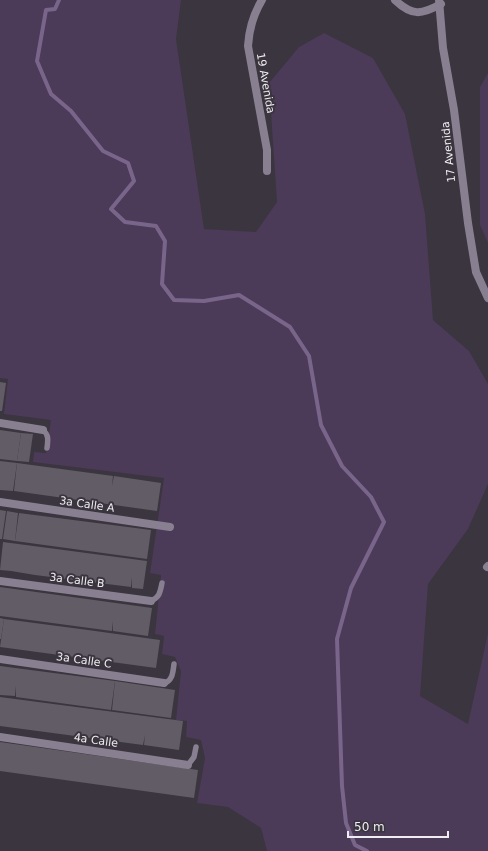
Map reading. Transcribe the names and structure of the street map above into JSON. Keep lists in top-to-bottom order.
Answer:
{
  "streets": {
    "street": [
      "19 Avenida",
      "17 Avenida",
      "3a Calle A",
      "3a Calle B",
      "3a Calle C",
      "4a Calle"
    ]
  },
  "scale_bar": "50 m"
}
